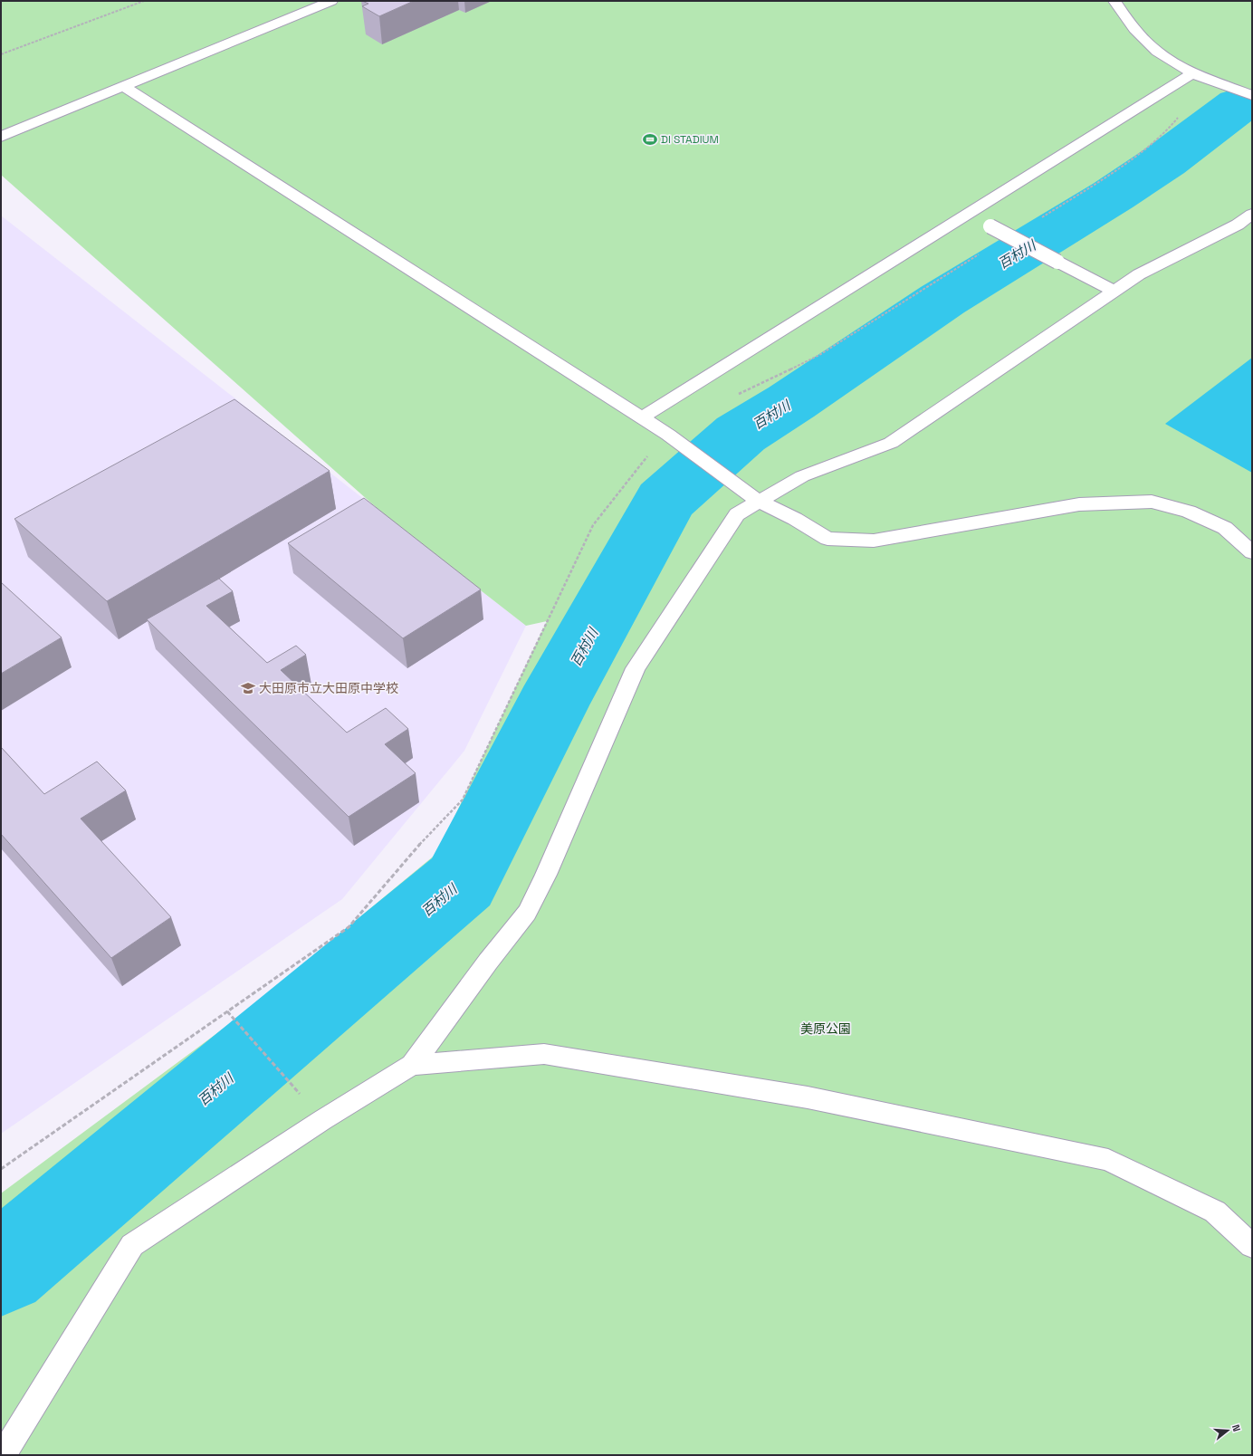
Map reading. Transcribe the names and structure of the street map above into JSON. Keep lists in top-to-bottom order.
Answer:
{
  "water": ["百村川"],
  "parks": ["美原公園"],
  "places": {
    "sports": ["DI STADIUM"],
    "school or university": ["大田原市立大田原中学校"]
  },
  "north": "right"
}
